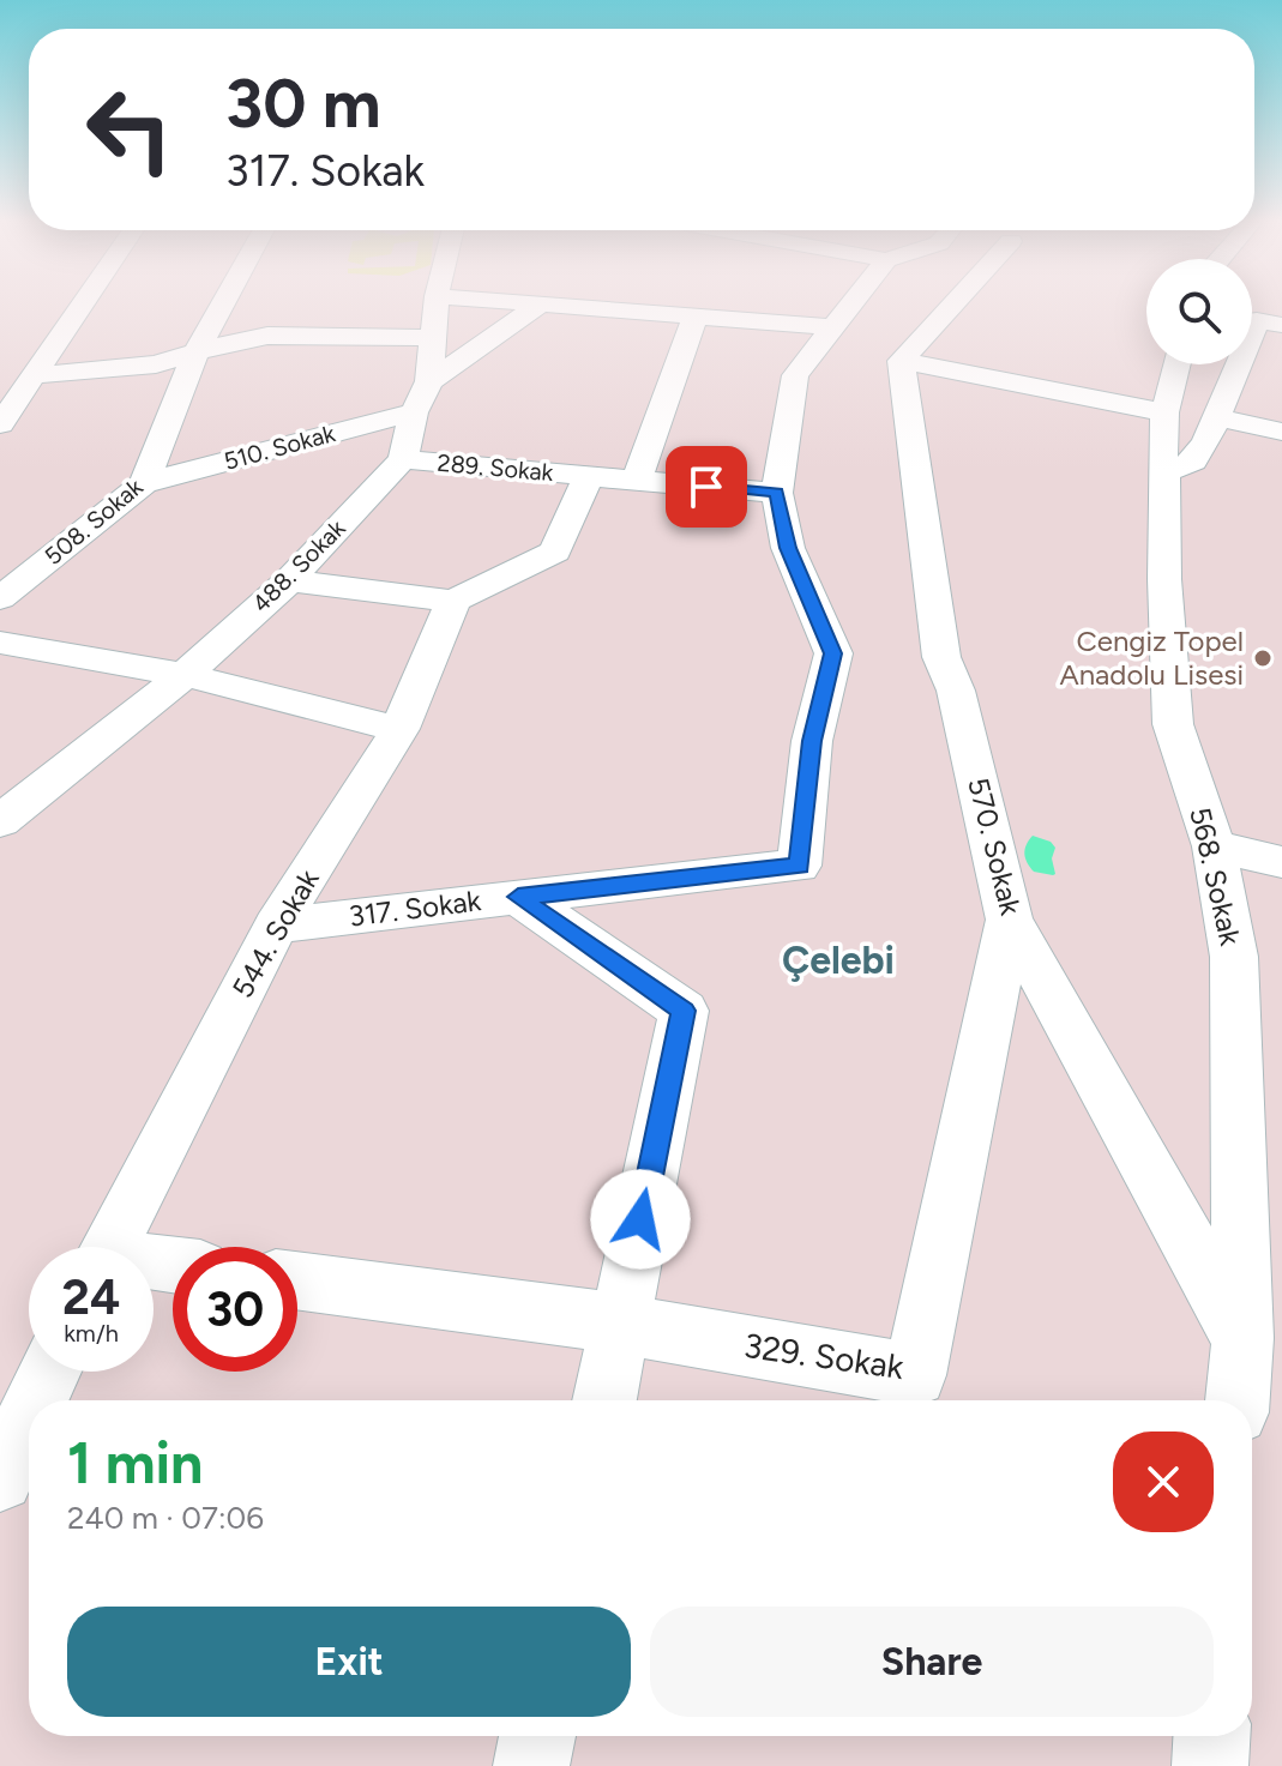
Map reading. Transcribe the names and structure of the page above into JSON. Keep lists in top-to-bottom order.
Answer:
{
  "streets": {
    "street": [
      "510. Sokak",
      "289. Sokak",
      "508. Sokak",
      "488. Sokak",
      "570. Sokak",
      "568. Sokak",
      "317. Sokak",
      "544. Sokak",
      "329. Sokak"
    ]
  },
  "crossings": [
    ["510. Sokak", "508. Sokak"],
    ["289. Sokak", "488. Sokak"],
    ["570. Sokak", "568. Sokak"],
    ["570. Sokak", "329. Sokak"],
    ["317. Sokak", "544. Sokak"],
    ["317. Sokak", "329. Sokak"]
  ],
  "districts": ["Çelebi"],
  "places": ["Cengiz Topel Anadolu Lisesi"],
  "page": {
    "turn": ["30 m", "317. Sokak"],
    "speed": "24 km/h",
    "limit": "30",
    "heading": ["1 min", "240 m · 07:06"],
    "buttons": ["Exit", "Share"]
  }
}
